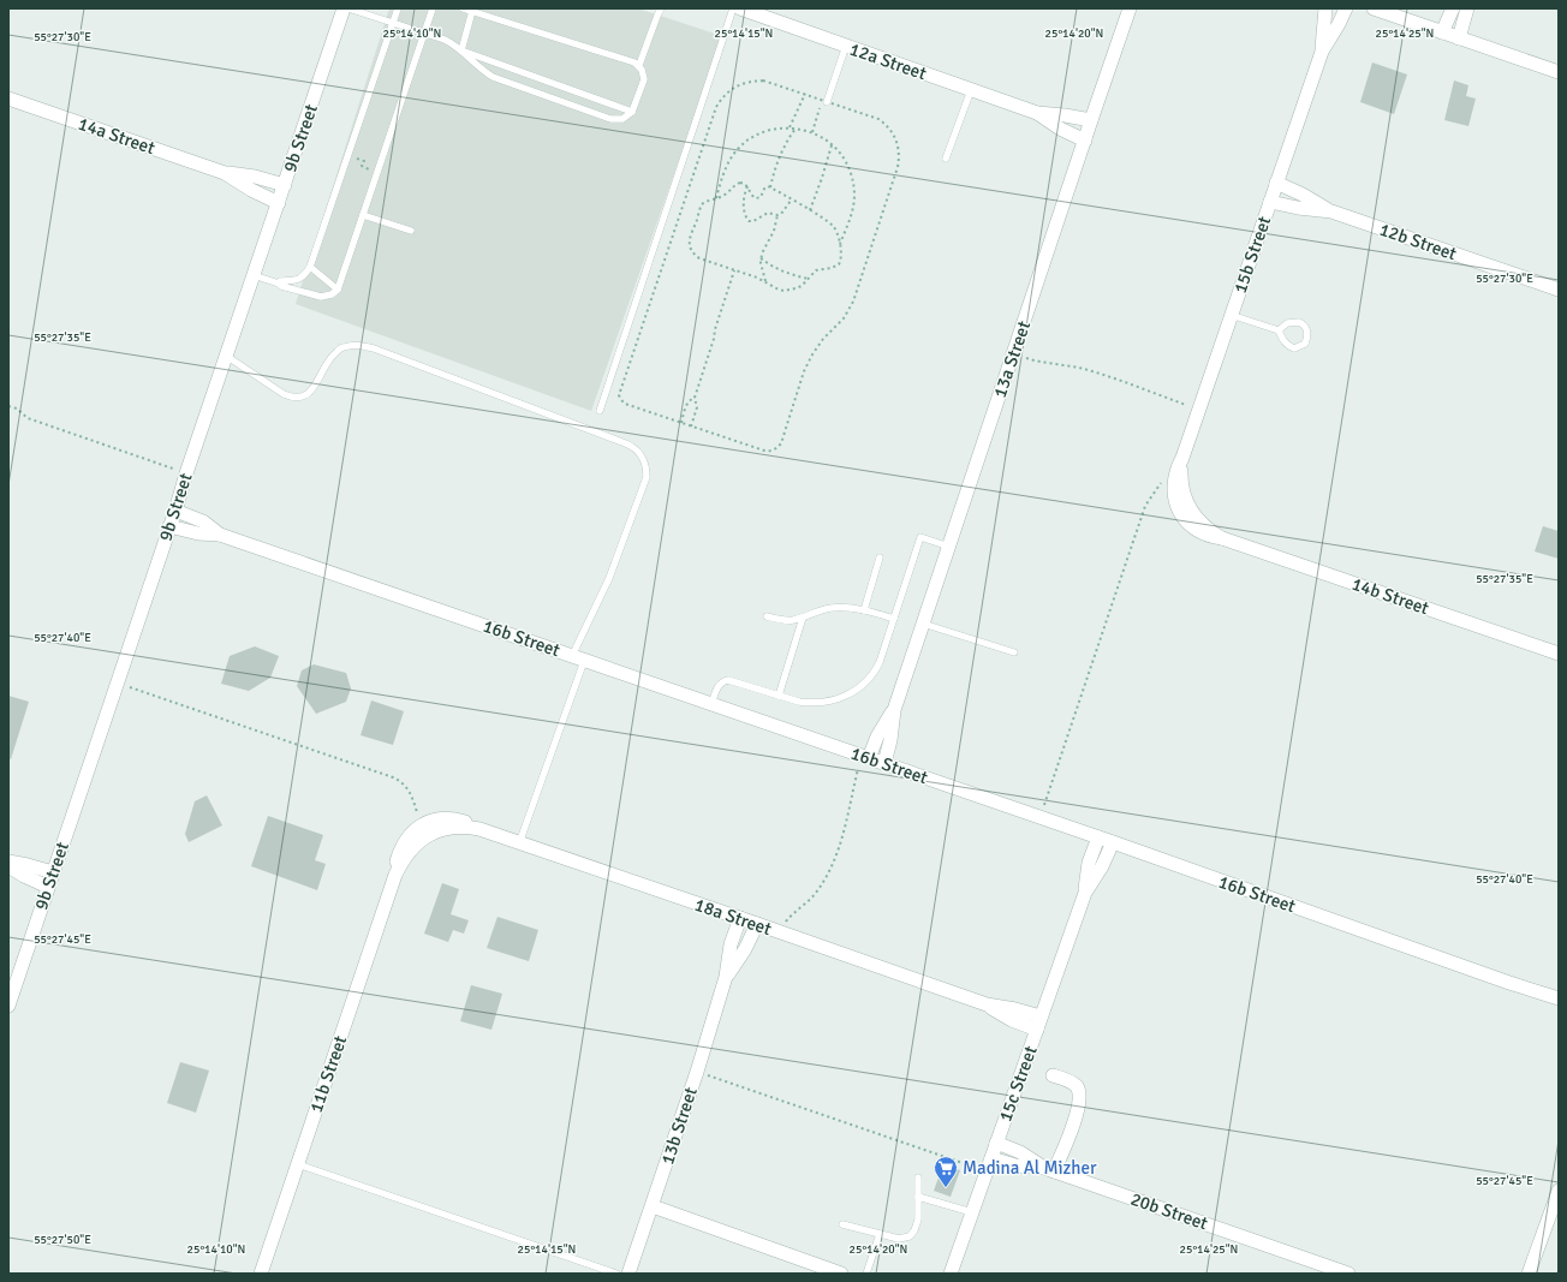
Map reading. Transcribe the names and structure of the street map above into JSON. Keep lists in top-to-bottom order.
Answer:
{
  "streets": {
    "street": [
      "12a Street",
      "14a Street",
      "9b Street",
      "12b Street",
      "15b Street",
      "13a Street",
      "14b Street",
      "16b Street",
      "18a Street",
      "11b Street",
      "15c Street",
      "13b Street",
      "20b Street"
    ]
  },
  "crossings": [
    ["12a Street", "13a Street"],
    ["14a Street", "9b Street"],
    ["9b Street", "16b Street"],
    ["12b Street", "15b Street"],
    ["15b Street", "14b Street"],
    ["13a Street", "16b Street"],
    ["16b Street", "15c Street"],
    ["18a Street", "11b Street"],
    ["18a Street", "15c Street"],
    ["18a Street", "13b Street"],
    ["15c Street", "20b Street"]
  ],
  "places": {
    "supermarket": ["Madina Al Mizher"]
  },
  "coordinates": [
    "25°14'10\"N",
    "25°14'15\"N",
    "25°14'20\"N",
    "25°14'25\"N",
    "55°27'30\"E",
    "55°27'35\"E",
    "55°27'40\"E",
    "55°27'45\"E",
    "55°27'50\"E"
  ]
}
